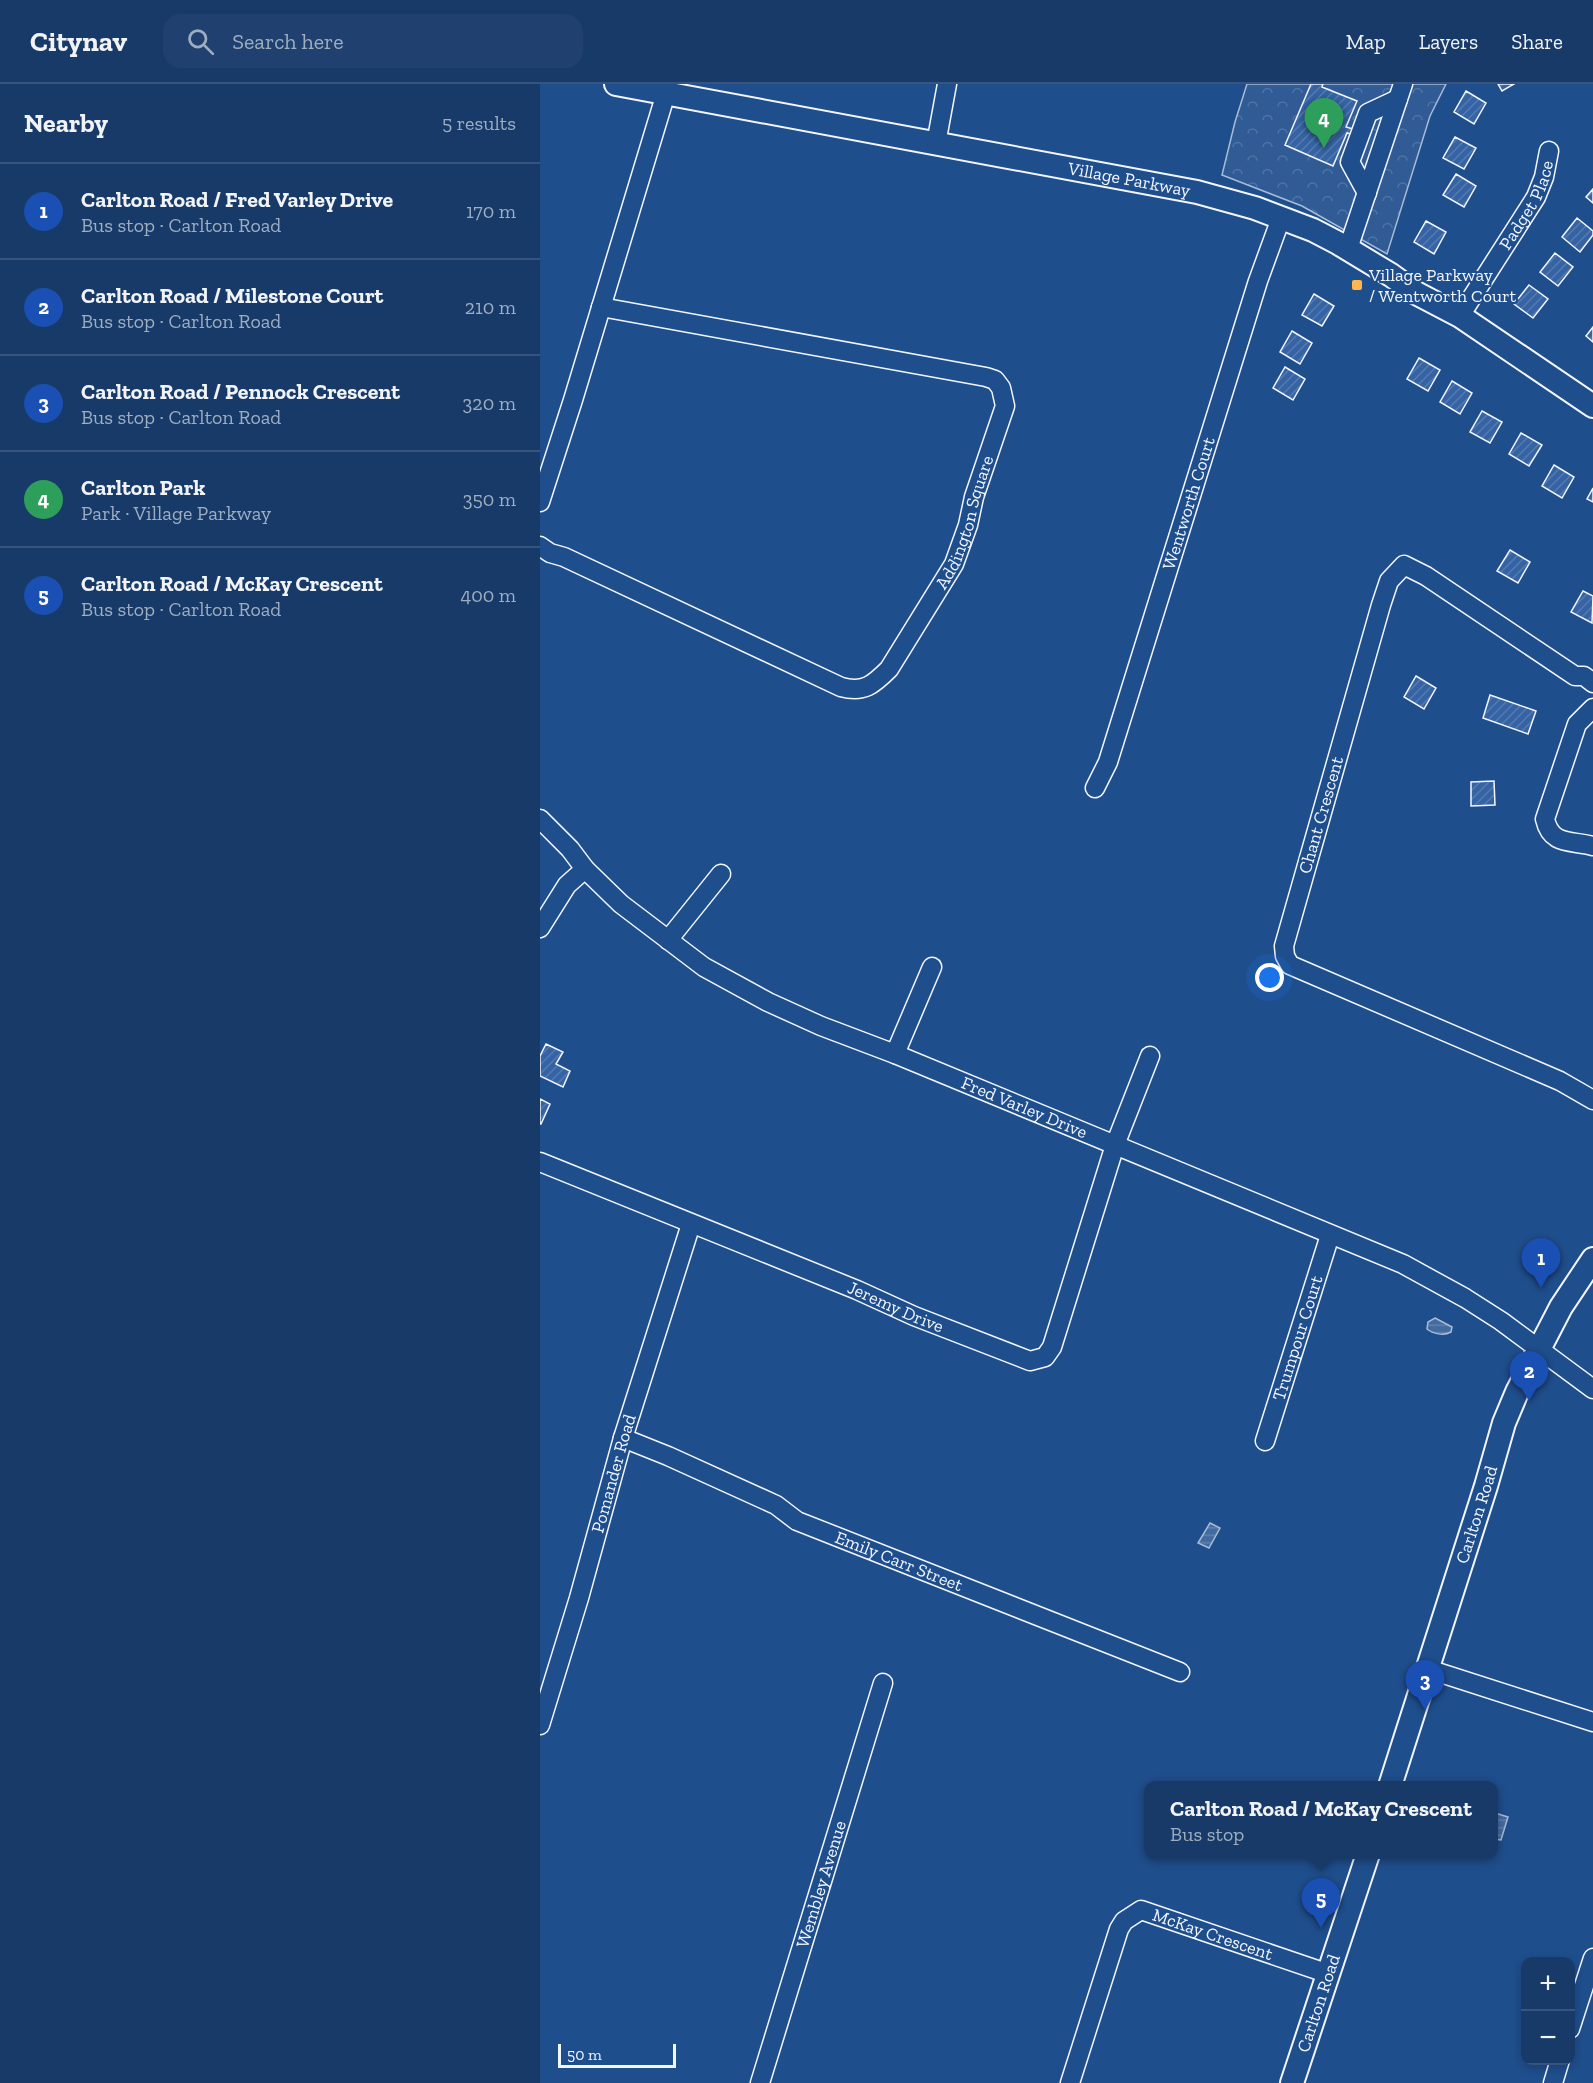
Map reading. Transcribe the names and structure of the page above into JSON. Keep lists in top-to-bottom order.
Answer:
{
  "streets": {
    "main road": ["Village Parkway", "Carlton Road"],
    "street": [
      "Padget Place",
      "Wentworth Court",
      "Addington Square",
      "Chant Crescent",
      "Fred Varley Drive",
      "Jeremy Drive",
      "Trumpour Court",
      "Pomander Road",
      "Emily Carr Street",
      "Wembley Avenue",
      "McKay Crescent"
    ]
  },
  "crossings": [
    ["Village Parkway", "Padget Place"],
    ["Village Parkway", "Wentworth Court"],
    ["Fred Varley Drive", "Jeremy Drive"],
    ["Fred Varley Drive", "Trumpour Court"],
    ["Fred Varley Drive", "Carlton Road"],
    ["Jeremy Drive", "Pomander Road"],
    ["Pomander Road", "Emily Carr Street"],
    ["Carlton Road", "McKay Crescent"]
  ],
  "places": {
    "transit": ["Village Parkway / Wentworth Court"]
  },
  "scale_bar": "50 m",
  "page": {
    "header": "Citynav",
    "search": "Search here",
    "nav": ["Map", "Layers", "Share"],
    "heading": ["Nearby", "5 results"],
    "pins": [
      "4",
      "1",
      "2",
      "3",
      "5"
    ],
    "list": [
      {
        "mark": "1",
        "name": "Carlton Road / Fred Varley Drive",
        "note": "Bus stop · Carlton Road",
        "value": "170 m"
      },
      {
        "mark": "2",
        "name": "Carlton Road / Milestone Court",
        "note": "Bus stop · Carlton Road",
        "value": "210 m"
      },
      {
        "mark": "3",
        "name": "Carlton Road / Pennock Crescent",
        "note": "Bus stop · Carlton Road",
        "value": "320 m"
      },
      {
        "mark": "4",
        "name": "Carlton Park",
        "note": "Park · Village Parkway",
        "value": "350 m"
      },
      {
        "mark": "5",
        "name": "Carlton Road / McKay Crescent",
        "note": "Bus stop · Carlton Road",
        "value": "400 m"
      }
    ],
    "popup": ["Carlton Road / McKay Crescent", "Bus stop"],
    "map_buttons": ["+", "−"],
    "scale": "50 m"
  }
}
